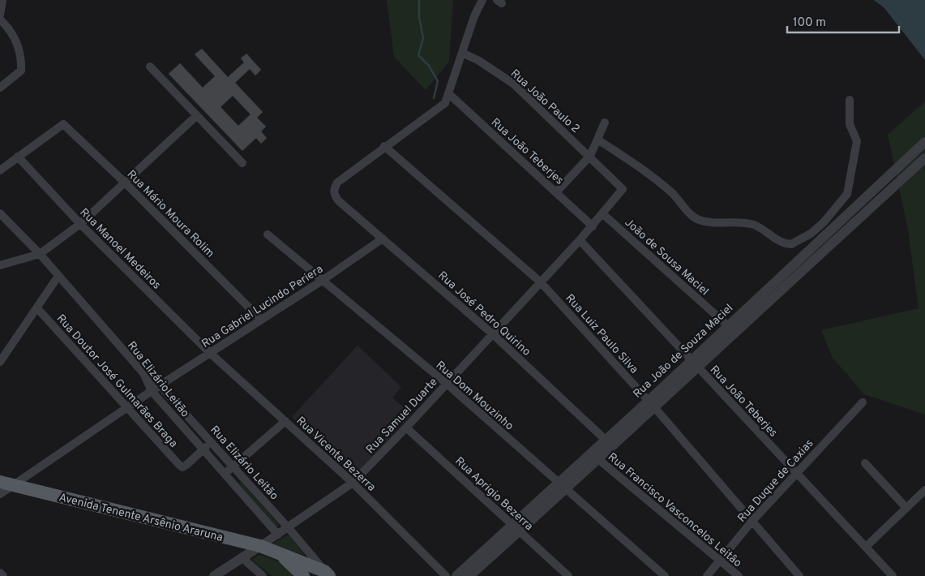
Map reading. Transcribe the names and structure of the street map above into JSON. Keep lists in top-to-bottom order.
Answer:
{
  "streets": {
    "main road": ["Avenida Tenente Arsênio Araruna"],
    "street": [
      "Rua João Paulo 2",
      "Rua João Teberjes",
      "Rua Mário Moura Rolim",
      "Rua Manoel Medeiros",
      "João de Sousa Maciel",
      "Rua Gabriel Lucindo Periera",
      "Rua José Pedro Quirino",
      "Rua Luiz Paulo Silva",
      "Rua João de Souza Maciel",
      "Rua ElizárioLeitão",
      "Rua Doutor José Gulmarães Braga",
      "Rua Dom Mouzinho",
      "Rua Samuel Duarte",
      "Rua Vicente Bezerra",
      "Rua Elizário Leitão",
      "Rua Duque de Caxias",
      "Rua Aprigio Bezerra",
      "Rua Francisco Vasconcelos Leitâo"
    ]
  },
  "crossings": [
    ["Rua João Paulo 2", "Rua Samuel Duarte"],
    ["Rua João Teberjes", "Rua João de Souza Maciel"],
    ["Rua João Teberjes", "Rua Samuel Duarte"],
    ["Rua João Teberjes", "Rua Duque de Caxias"],
    ["Rua Mário Moura Rolim", "Rua Manoel Medeiros"],
    ["Rua Mário Moura Rolim", "Rua Gabriel Lucindo Periera"],
    ["Rua Manoel Medeiros", "Rua Gabriel Lucindo Periera"],
    ["Rua Manoel Medeiros", "Rua Vicente Bezerra"],
    ["João de Sousa Maciel", "Rua João de Souza Maciel"],
    ["João de Sousa Maciel", "Rua Samuel Duarte"],
    ["Rua Gabriel Lucindo Periera", "Rua José Pedro Quirino"],
    ["Rua Gabriel Lucindo Periera", "Rua ElizárioLeitão"],
    ["Rua Gabriel Lucindo Periera", "Rua Doutor José Gulmarães Braga"],
    ["Rua Gabriel Lucindo Periera", "Rua Dom Mouzinho"],
    ["Rua Gabriel Lucindo Periera", "Rua Vicente Bezerra"],
    ["Rua Gabriel Lucindo Periera", "Rua Elizário Leitão"],
    ["Rua Gabriel Lucindo Periera", "Avenida Tenente Arsênio Araruna"],
    ["Rua José Pedro Quirino", "Rua Luiz Paulo Silva"],
    ["Rua José Pedro Quirino", "Rua João de Souza Maciel"],
    ["Rua José Pedro Quirino", "Rua Samuel Duarte"],
    ["Rua Luiz Paulo Silva", "Rua João de Souza Maciel"],
    ["Rua Luiz Paulo Silva", "Rua Samuel Duarte"],
    ["Rua Luiz Paulo Silva", "Rua Duque de Caxias"],
    ["Rua João de Souza Maciel", "Rua Dom Mouzinho"],
    ["Rua João de Souza Maciel", "Rua Vicente Bezerra"],
    ["Rua João de Souza Maciel", "Rua Aprigio Bezerra"],
    ["Rua João de Souza Maciel", "Rua Francisco Vasconcelos Leitâo"],
    ["Rua ElizárioLeitão", "Rua Doutor José Gulmarães Braga"],
    ["Rua ElizárioLeitão", "Rua Samuel Duarte"],
    ["Rua ElizárioLeitão", "Rua Elizário Leitão"],
    ["Rua Dom Mouzinho", "Rua Samuel Duarte"],
    ["Rua Samuel Duarte", "Rua Vicente Bezerra"],
    ["Rua Samuel Duarte", "Rua Elizário Leitão"],
    ["Rua Samuel Duarte", "Rua Aprigio Bezerra"],
    ["Rua Samuel Duarte", "Avenida Tenente Arsênio Araruna"],
    ["Rua Elizário Leitão", "Avenida Tenente Arsênio Araruna"],
    ["Rua Duque de Caxias", "Rua Francisco Vasconcelos Leitâo"]
  ],
  "scale_bar": "100 m"
}
